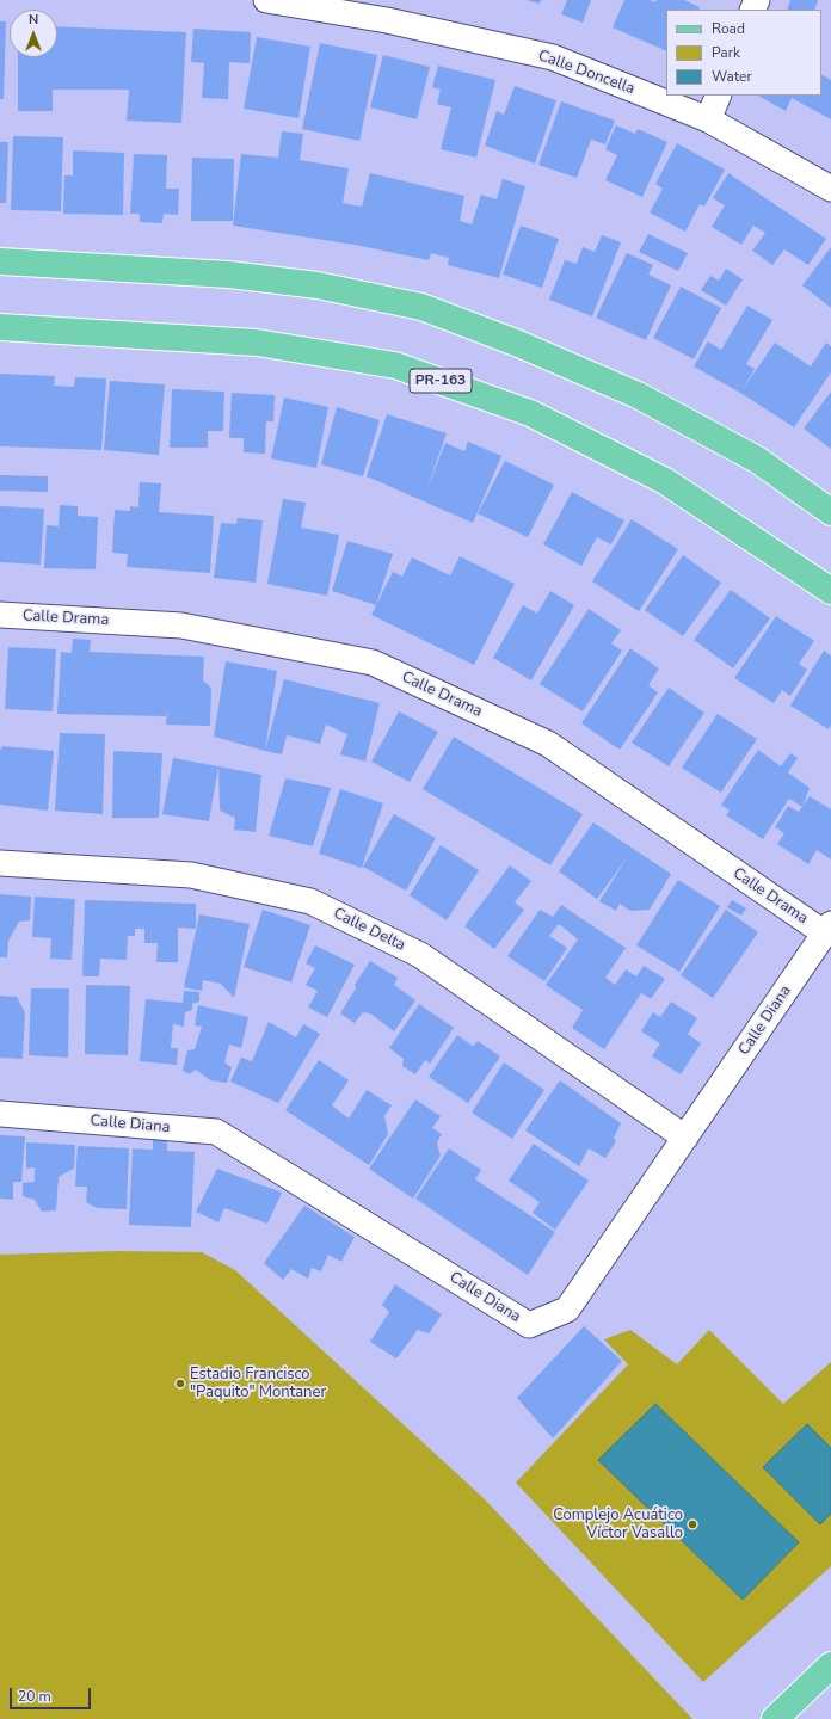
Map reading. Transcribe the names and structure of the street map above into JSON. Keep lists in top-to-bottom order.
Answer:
{
  "streets": {
    "main road": ["PR-163"],
    "street": [
      "Calle Doncella",
      "Calle Drama",
      "Calle Delta",
      "Calle Diana"
    ]
  },
  "crossings": [
    ["Calle Drama", "Calle Diana"],
    ["Calle Delta", "Calle Diana"]
  ],
  "places": ["Estadio Francisco \"Paquito\" Montaner", "Complejo Acuático Víctor Vasallo"],
  "legend": ["Road", "Park", "Water"],
  "scale_bar": "20 m",
  "north": "top"
}
